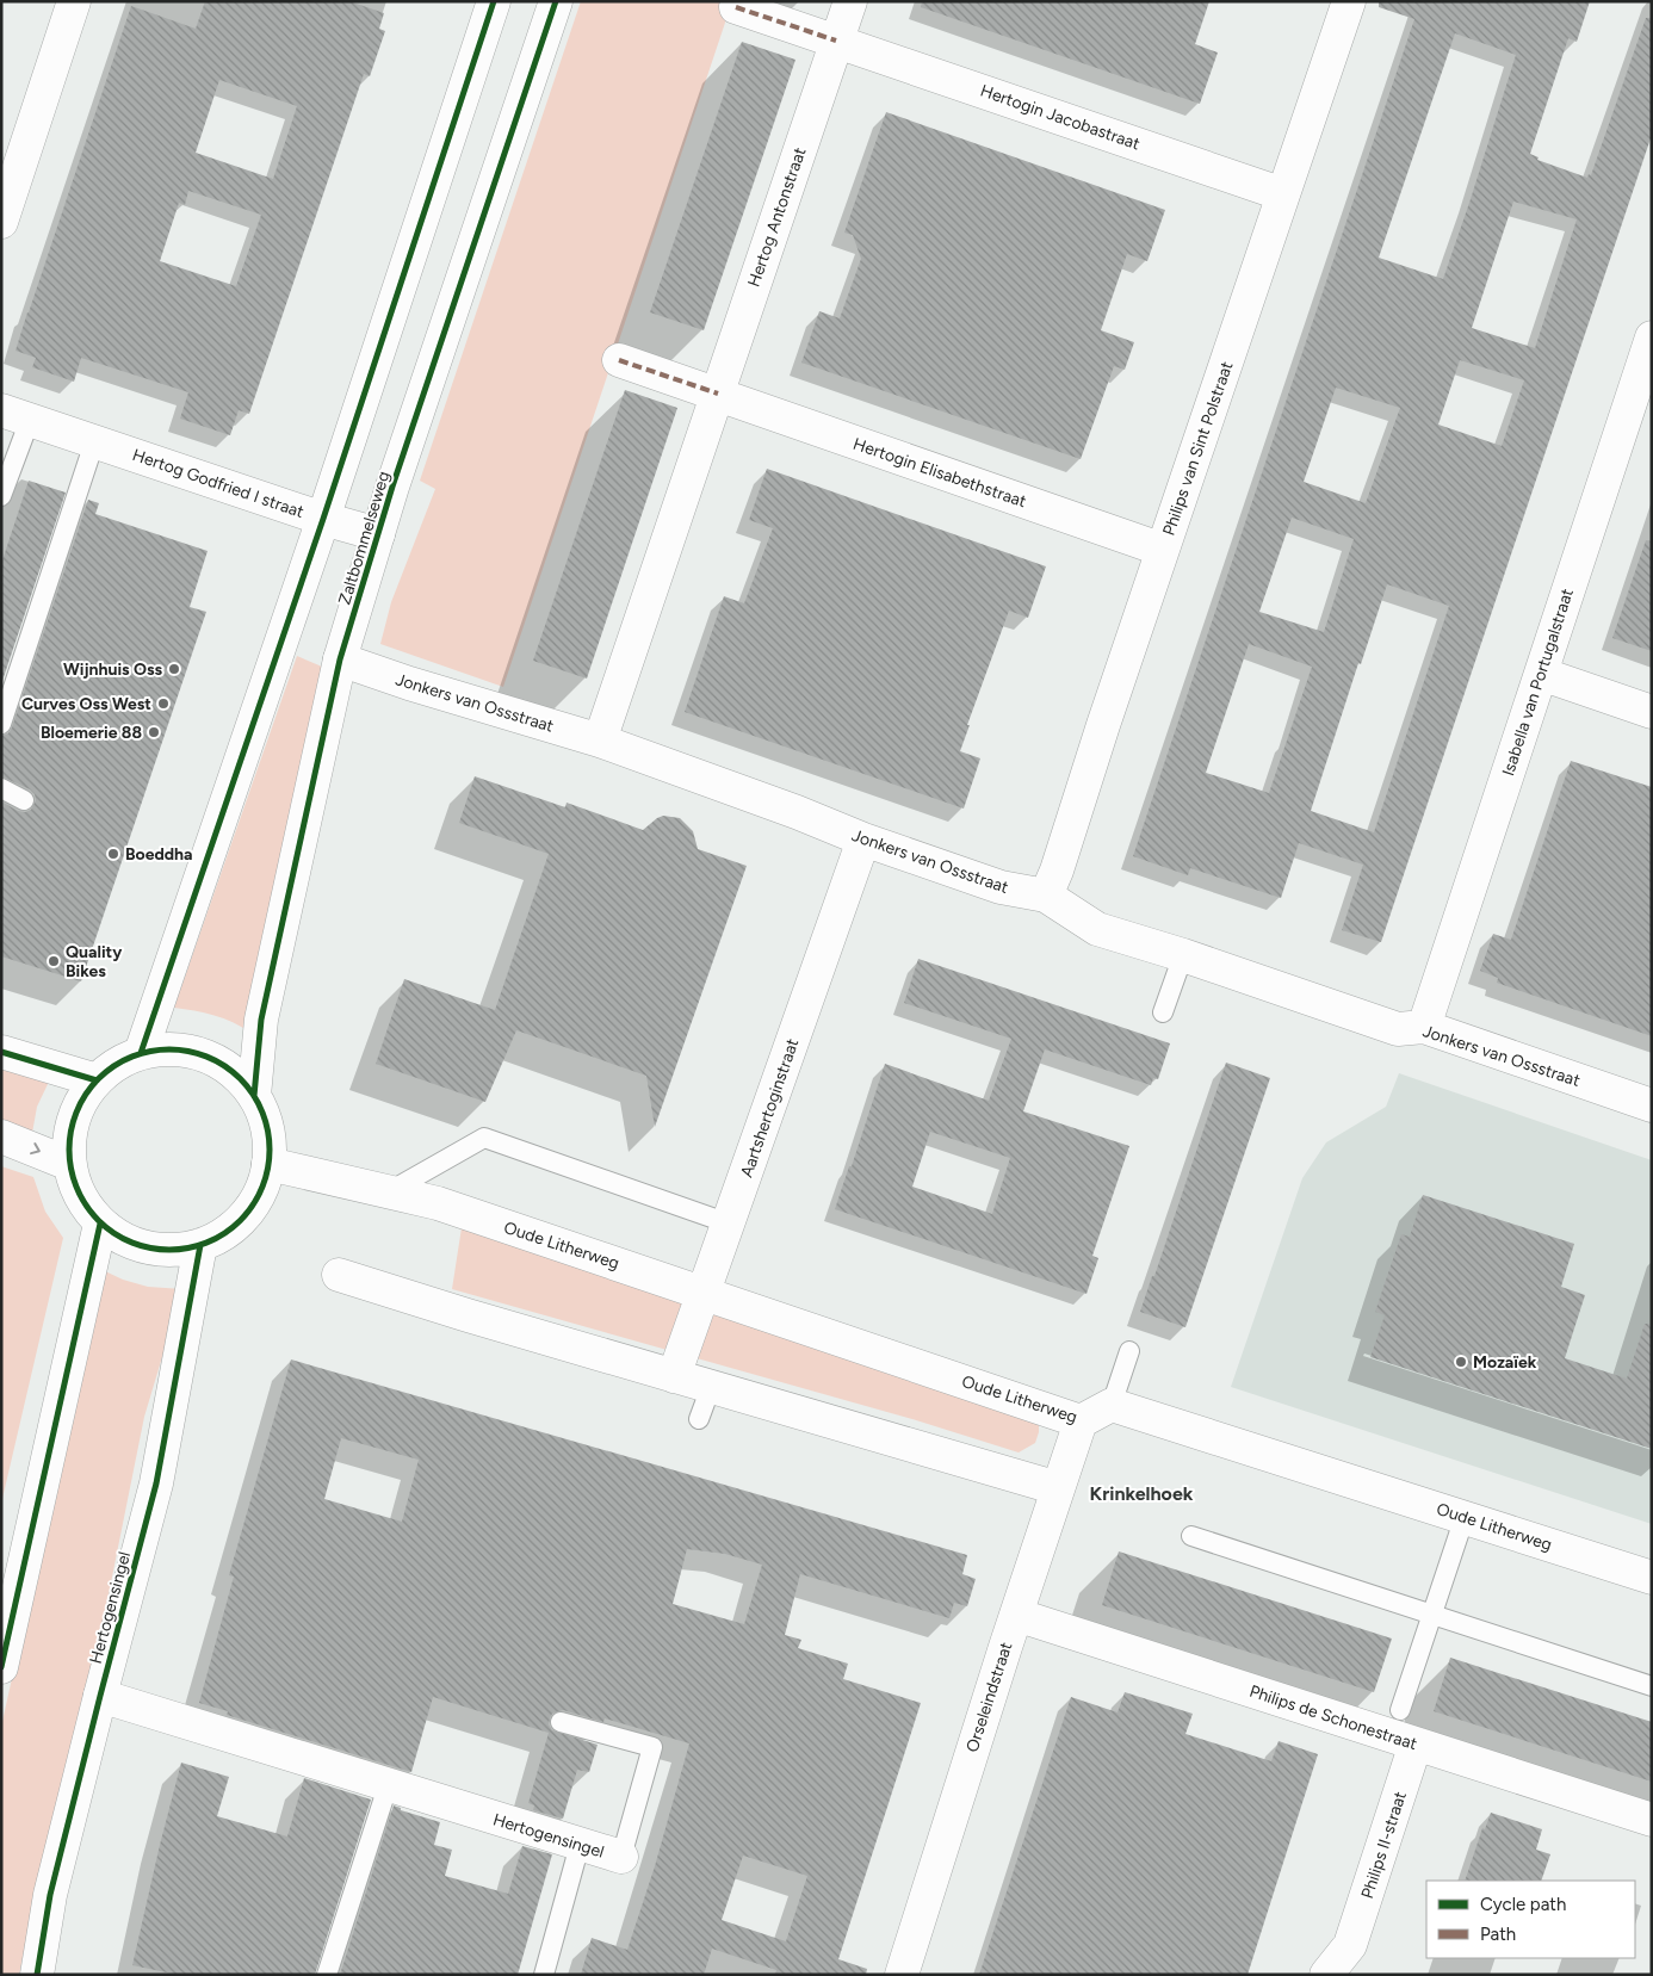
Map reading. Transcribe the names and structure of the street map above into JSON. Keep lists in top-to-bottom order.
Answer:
{
  "streets": {
    "street": [
      "Hertogin Jacobastraat",
      "Hertog Antonstraat",
      "Philips van Sint Polstraat",
      "Hertogin Elisabethstraat",
      "Hertog Godfried I straat",
      "Zaltbommelseweg",
      "Isabella van Portugalstraat",
      "Jonkers van Ossstraat",
      "Aartshertoginstraat",
      "Oude Litherweg",
      "Hertogensingel",
      "Orseleindstraat",
      "Philips de Schonestraat",
      "Philips II-straat"
    ]
  },
  "crossings": [
    ["Hertogin Jacobastraat", "Hertog Antonstraat"],
    ["Hertogin Jacobastraat", "Philips van Sint Polstraat"],
    ["Hertog Antonstraat", "Hertogin Elisabethstraat"],
    ["Hertog Antonstraat", "Jonkers van Ossstraat"],
    ["Philips van Sint Polstraat", "Hertogin Elisabethstraat"],
    ["Philips van Sint Polstraat", "Jonkers van Ossstraat"],
    ["Hertog Godfried I straat", "Zaltbommelseweg"],
    ["Zaltbommelseweg", "Jonkers van Ossstraat"],
    ["Zaltbommelseweg", "Oude Litherweg"],
    ["Zaltbommelseweg", "Hertogensingel"],
    ["Isabella van Portugalstraat", "Jonkers van Ossstraat"],
    ["Jonkers van Ossstraat", "Aartshertoginstraat"],
    ["Aartshertoginstraat", "Oude Litherweg"],
    ["Oude Litherweg", "Hertogensingel"],
    ["Oude Litherweg", "Orseleindstraat"],
    ["Orseleindstraat", "Philips de Schonestraat"],
    ["Philips de Schonestraat", "Philips II-straat"]
  ],
  "districts": ["Krinkelhoek"],
  "places": [
    "Wijnhuis Oss",
    "Curves Oss West",
    "Bloemerie 88",
    "Boeddha",
    "Quality Bikes",
    "Mozaïek"
  ],
  "legend": ["Cycle path", "Path"]
}
